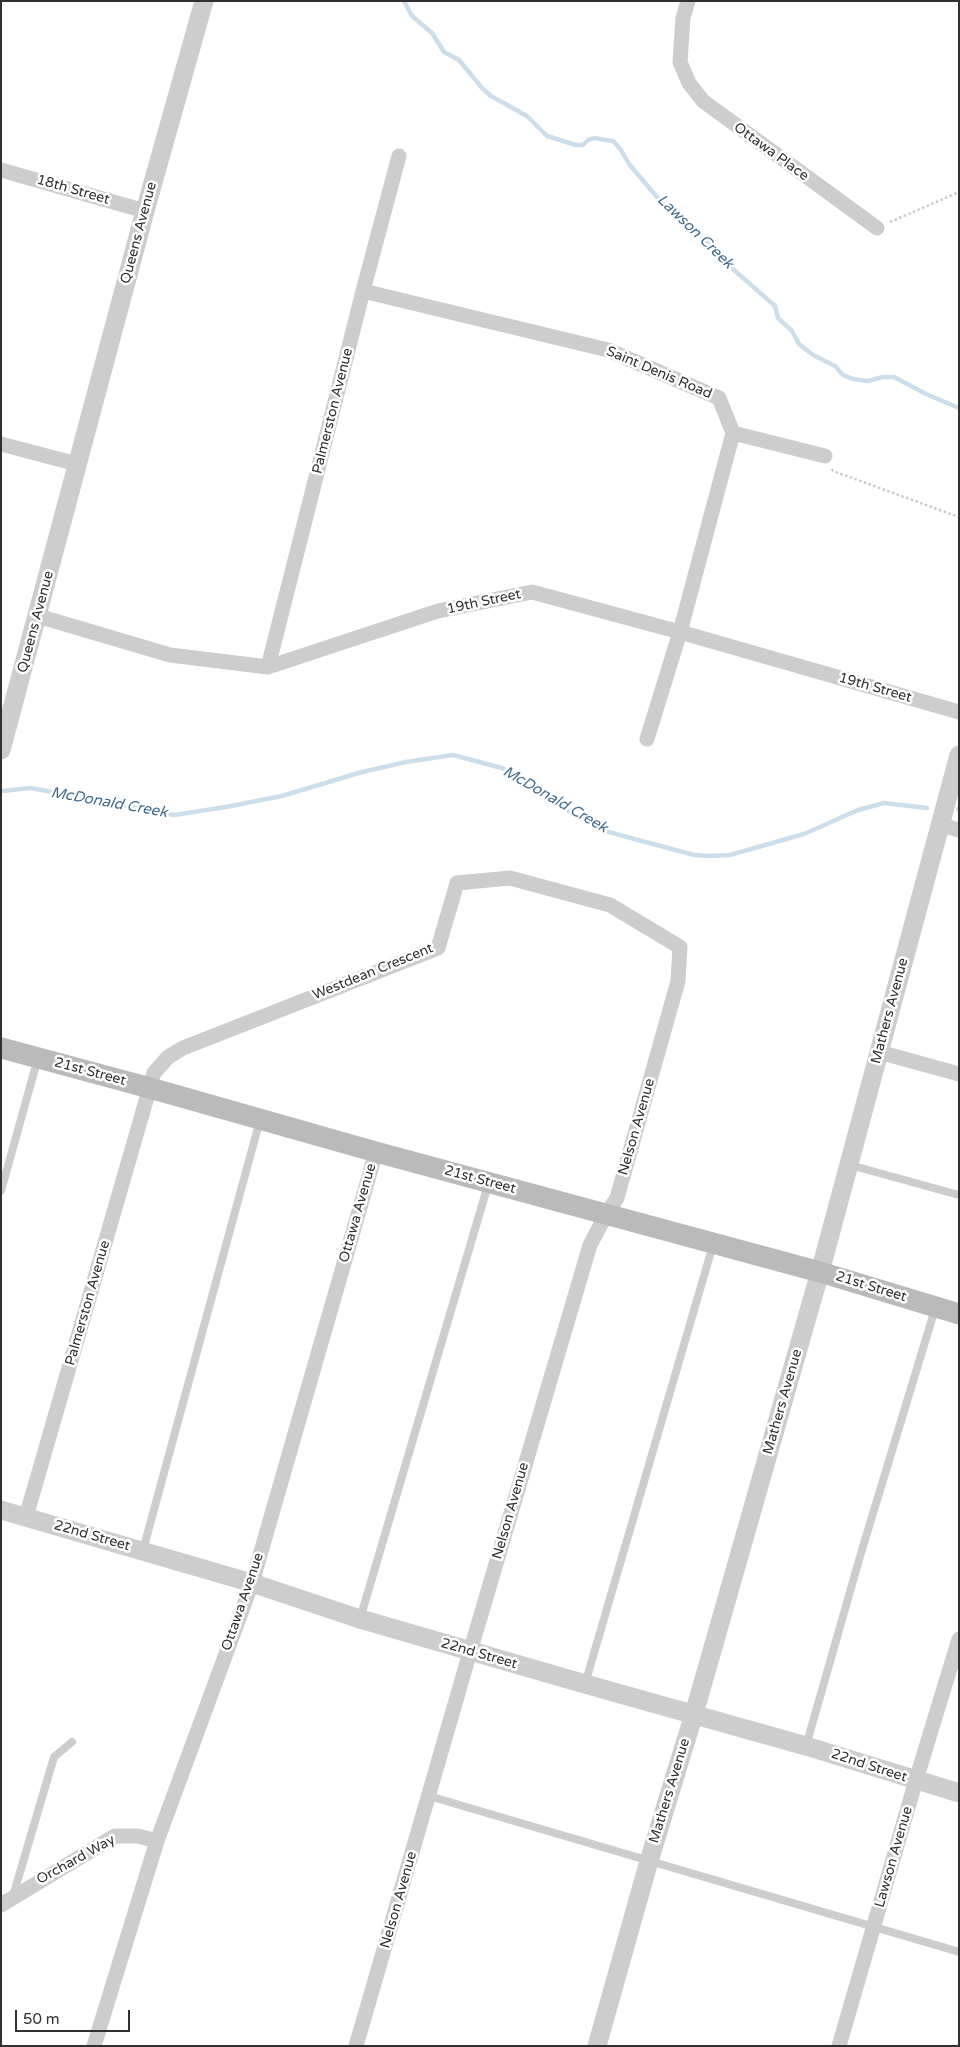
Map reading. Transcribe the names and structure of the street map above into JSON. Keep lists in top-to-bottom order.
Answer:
{
  "streets": {
    "main road": ["21st Street"],
    "street": [
      "Ottawa Place",
      "18th Street",
      "Queens Avenue",
      "Saint Denis Road",
      "Palmerston Avenue",
      "19th Street",
      "Westdean Crescent",
      "Mathers Avenue",
      "Nelson Avenue",
      "Ottawa Avenue",
      "22nd Street",
      "Lawson Avenue",
      "Orchard Way"
    ]
  },
  "crossings": [
    ["18th Street", "Queens Avenue"],
    ["Queens Avenue", "19th Street"],
    ["Saint Denis Road", "Palmerston Avenue"],
    ["Palmerston Avenue", "19th Street"],
    ["Palmerston Avenue", "Westdean Crescent"],
    ["Palmerston Avenue", "21st Street"],
    ["Palmerston Avenue", "22nd Street"],
    ["Westdean Crescent", "21st Street"],
    ["Westdean Crescent", "Nelson Avenue"],
    ["Mathers Avenue", "21st Street"],
    ["Mathers Avenue", "22nd Street"],
    ["21st Street", "Nelson Avenue"],
    ["21st Street", "Ottawa Avenue"],
    ["Nelson Avenue", "22nd Street"],
    ["Ottawa Avenue", "22nd Street"],
    ["Ottawa Avenue", "Orchard Way"],
    ["22nd Street", "Lawson Avenue"]
  ],
  "water": ["Lawson Creek", "McDonald Creek"],
  "scale_bar": "50 m"
}
